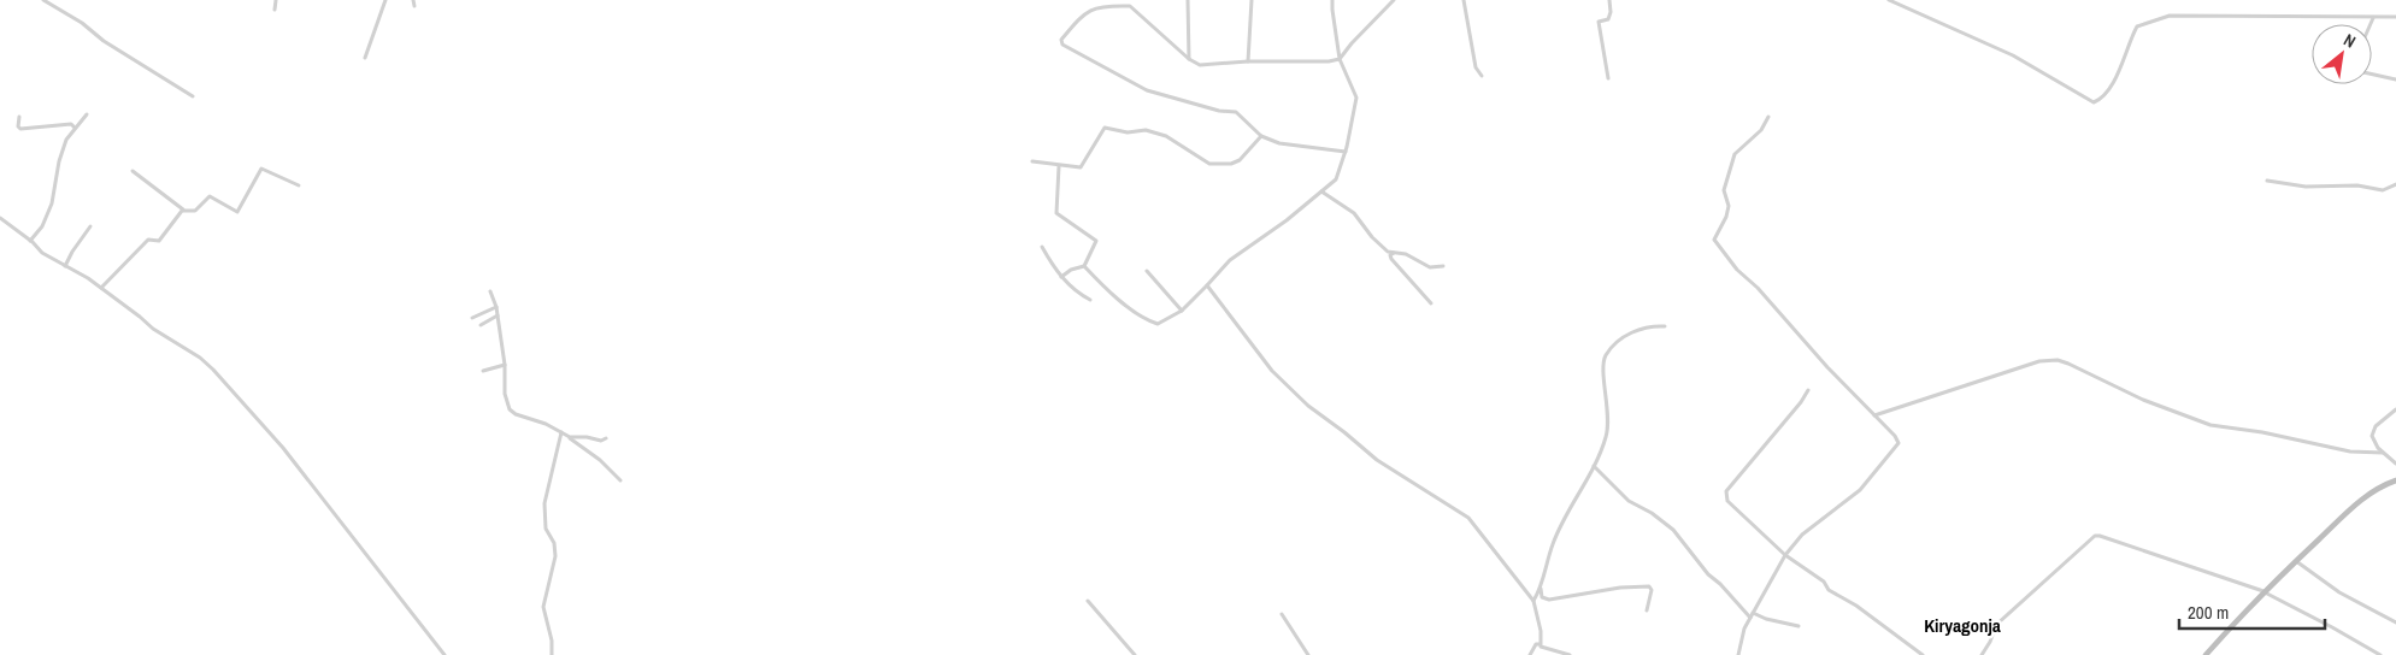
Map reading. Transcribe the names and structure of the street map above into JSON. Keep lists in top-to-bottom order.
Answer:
{
  "districts": ["Kiryagonja"],
  "scale_bar": "200 m",
  "north": "top right"
}
